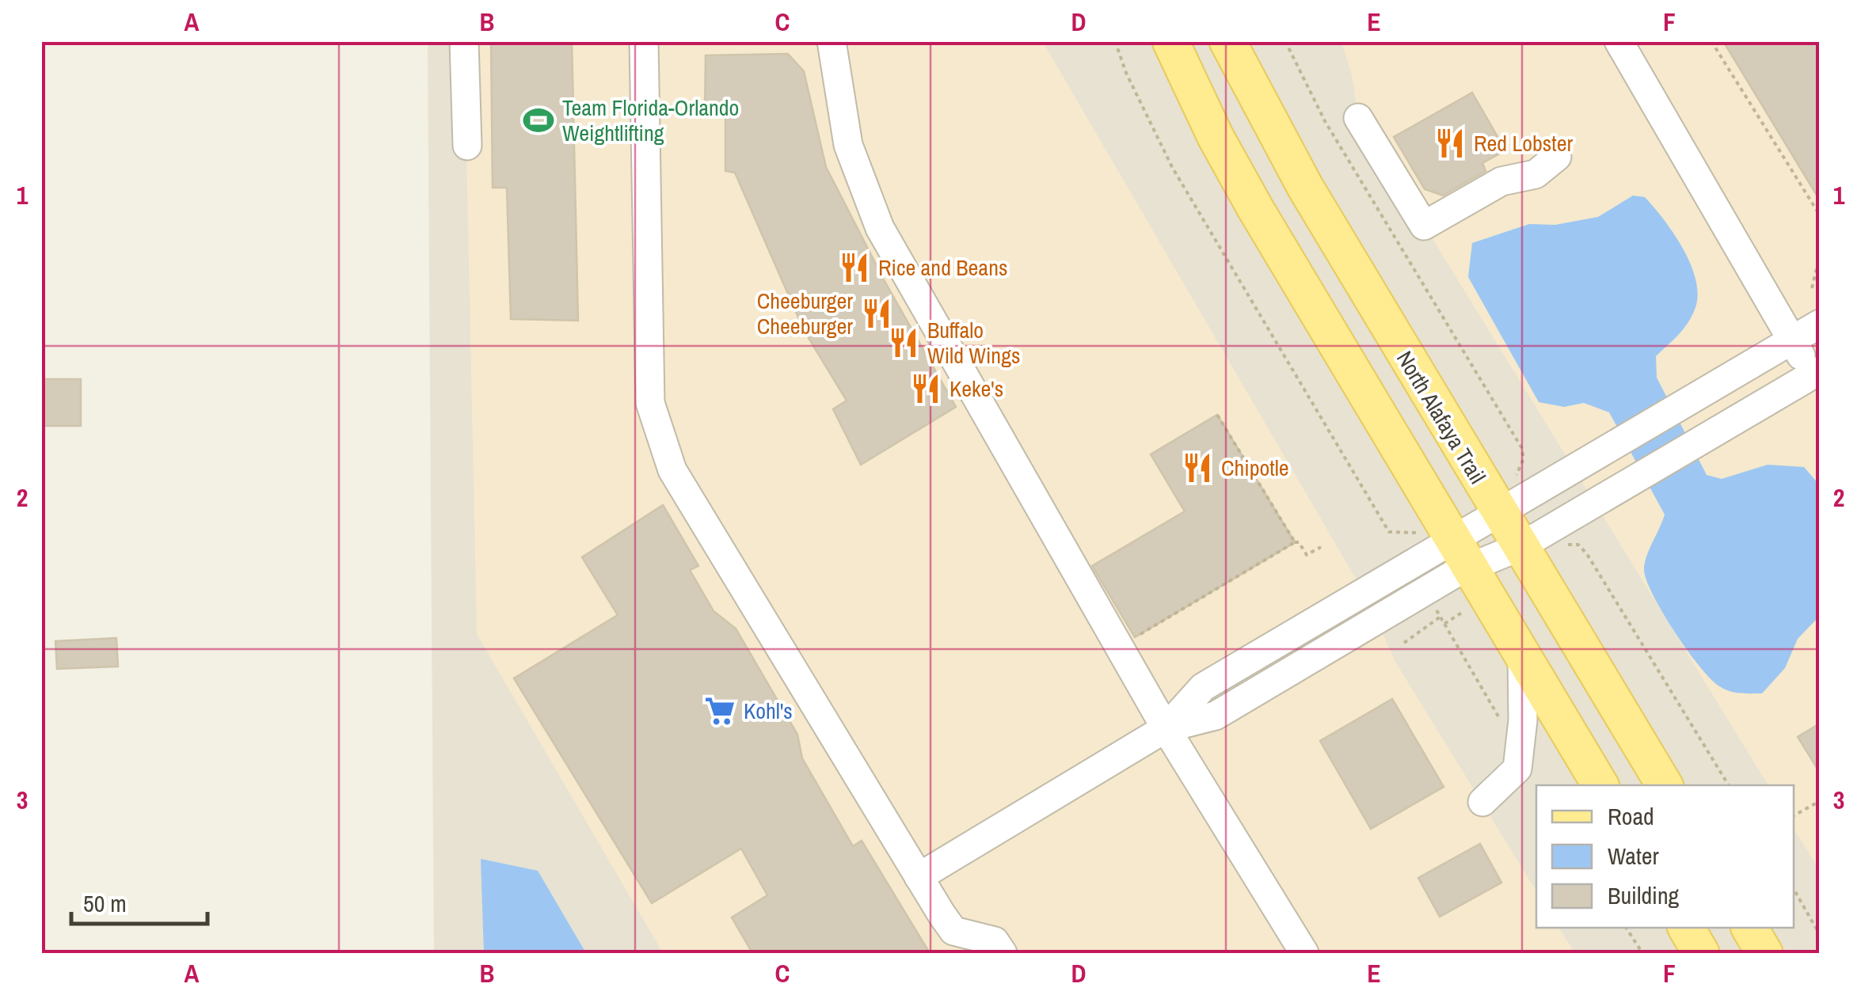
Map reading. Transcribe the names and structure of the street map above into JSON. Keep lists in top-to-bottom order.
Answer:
{
  "streets": {
    "main road": ["North Alafaya Trail"]
  },
  "places": {
    "sports": ["Team Florida-Orlando Weightlifting"],
    "restaurant": [
      "Red Lobster",
      "Rice and Beans",
      "Cheeburger Cheeburger",
      "Buffalo Wild Wings",
      "Keke's",
      "Chipotle"
    ],
    "supermarket": ["Kohl's"]
  },
  "legend": ["Road", "Water", "Building"],
  "scale_bar": "50 m",
  "grid": {
    "columns": [
      "A",
      "B",
      "C",
      "D",
      "E",
      "F"
    ],
    "rows": ["1", "2", "3"]
  }
}
